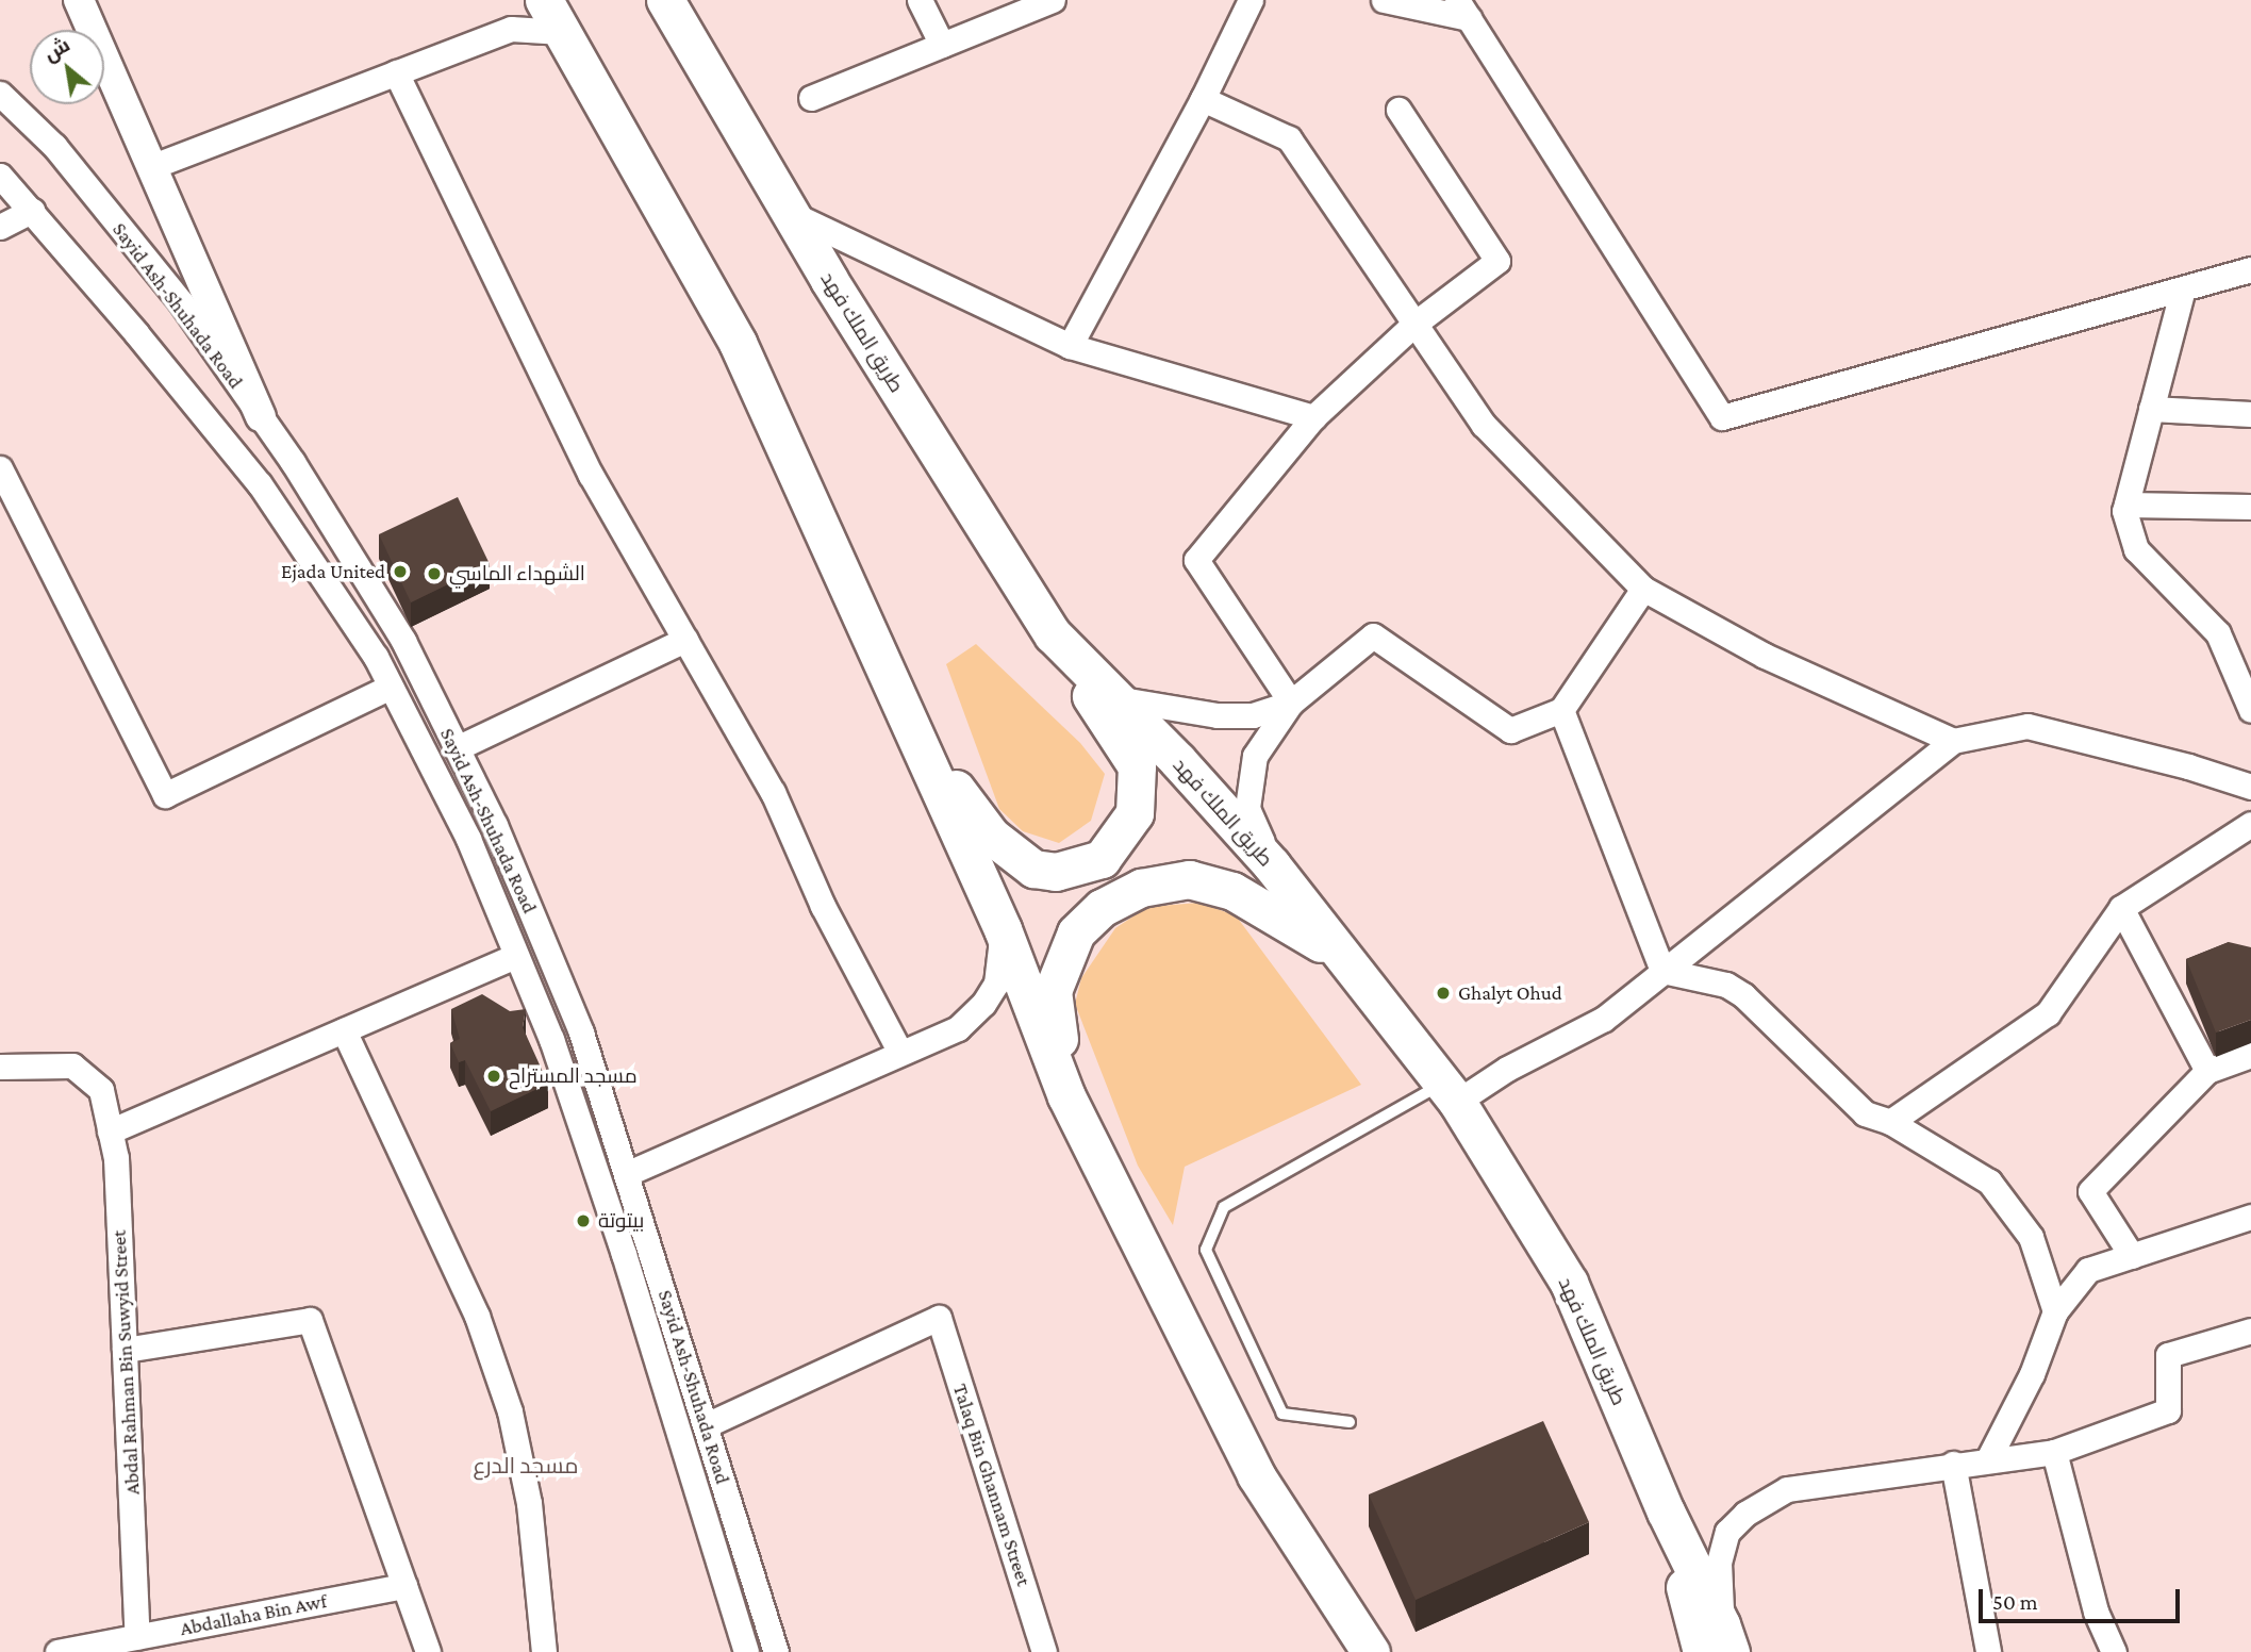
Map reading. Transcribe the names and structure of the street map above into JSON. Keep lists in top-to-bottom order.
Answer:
{
  "streets": {
    "main road": ["طريق الملك فهد"],
    "street": [
      "Sayid Ash-Shuhada Road",
      "Abdal Rahman Bin Suwyid Street",
      "Talaq Bin Ghannam Street",
      "Abdallaha Bin Awf"
    ]
  },
  "crossings": [
    ["Sayid Ash-Shuhada Road", "Talaq Bin Ghannam Street"],
    ["Abdal Rahman Bin Suwyid Street", "Abdallaha Bin Awf"]
  ],
  "districts": ["مسجد الدرع"],
  "places": [
    "Ejada United",
    "الشهداء الماسي",
    "Ghalyt Ohud",
    "مسجد المستراح",
    "بيتوتة"
  ],
  "scale_bar": "50 m",
  "north": "top left"
}
